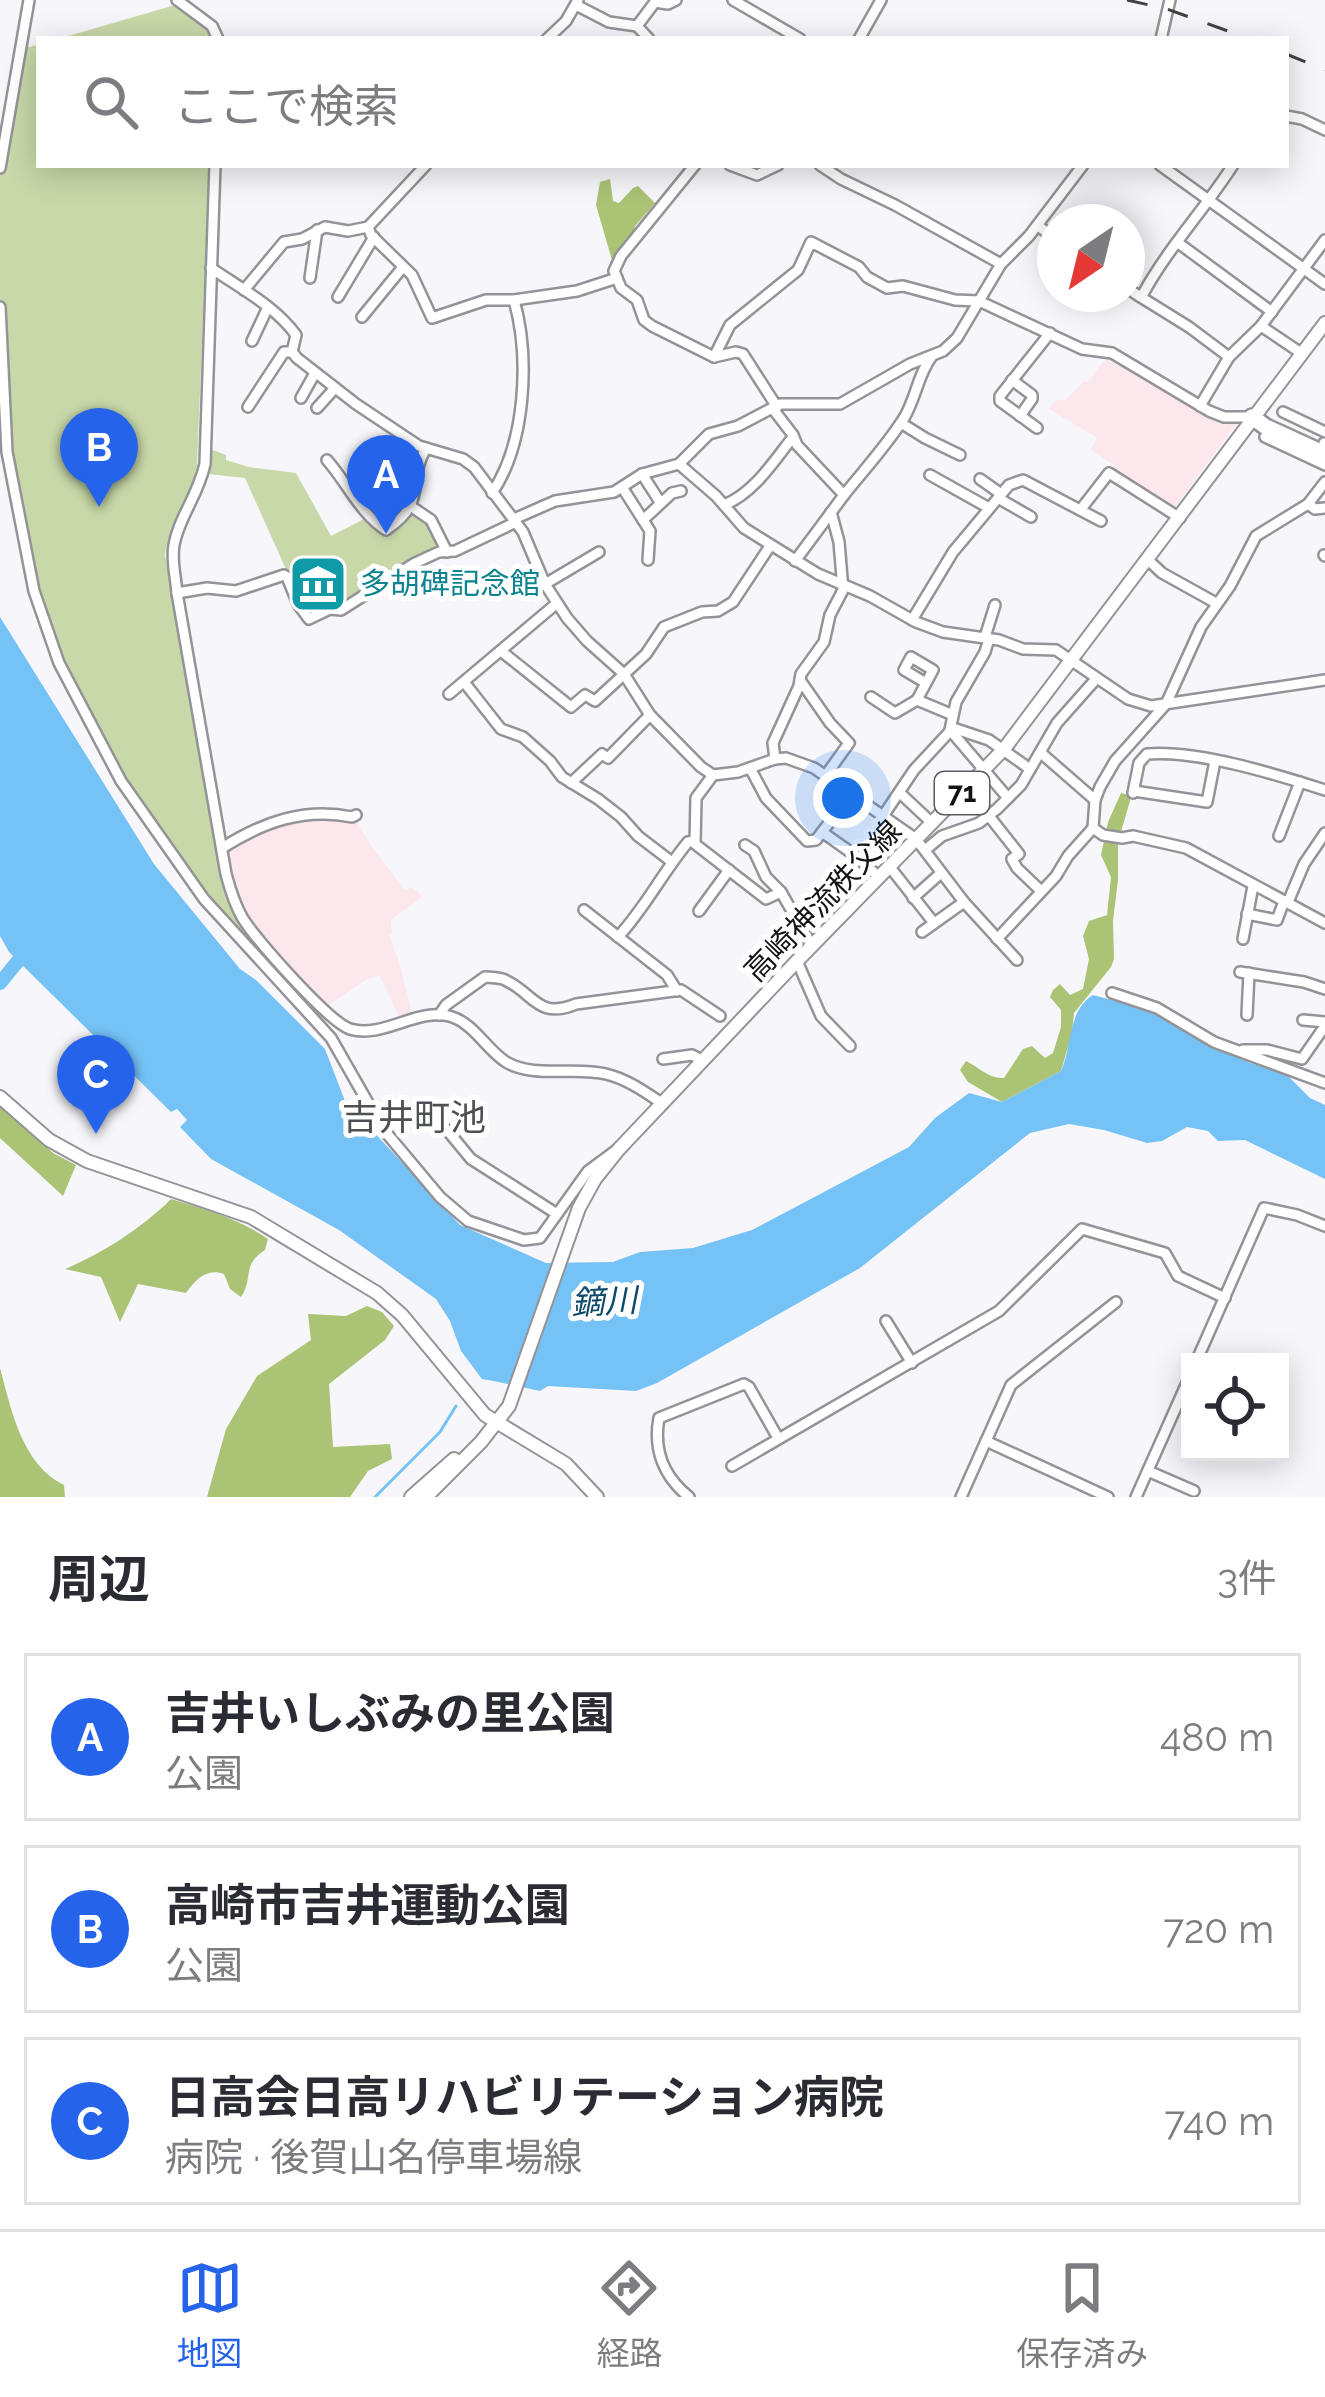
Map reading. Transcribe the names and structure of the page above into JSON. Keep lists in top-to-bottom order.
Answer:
{
  "streets": {
    "main road": ["71", "高崎神流秩父線"]
  },
  "districts": ["吉井町池"],
  "water": ["鏑川"],
  "places": {
    "museum": ["多胡碑記念館"]
  },
  "north": "bottom left",
  "page": {
    "search": "ここで検索",
    "pins": ["B", "A", "C"],
    "heading": ["周辺", "3件"],
    "list": [
      {
        "mark": "A",
        "name": "吉井いしぶみの里公園",
        "note": "公園",
        "value": "480 m"
      },
      {
        "mark": "B",
        "name": "高崎市吉井運動公園",
        "note": "公園",
        "value": "720 m"
      },
      {
        "mark": "C",
        "name": "日高会日高リハビリテーション病院",
        "note": "病院 · 後賀山名停車場線",
        "value": "740 m"
      }
    ],
    "nav": ["地図", "経路", "保存済み"]
  }
}
